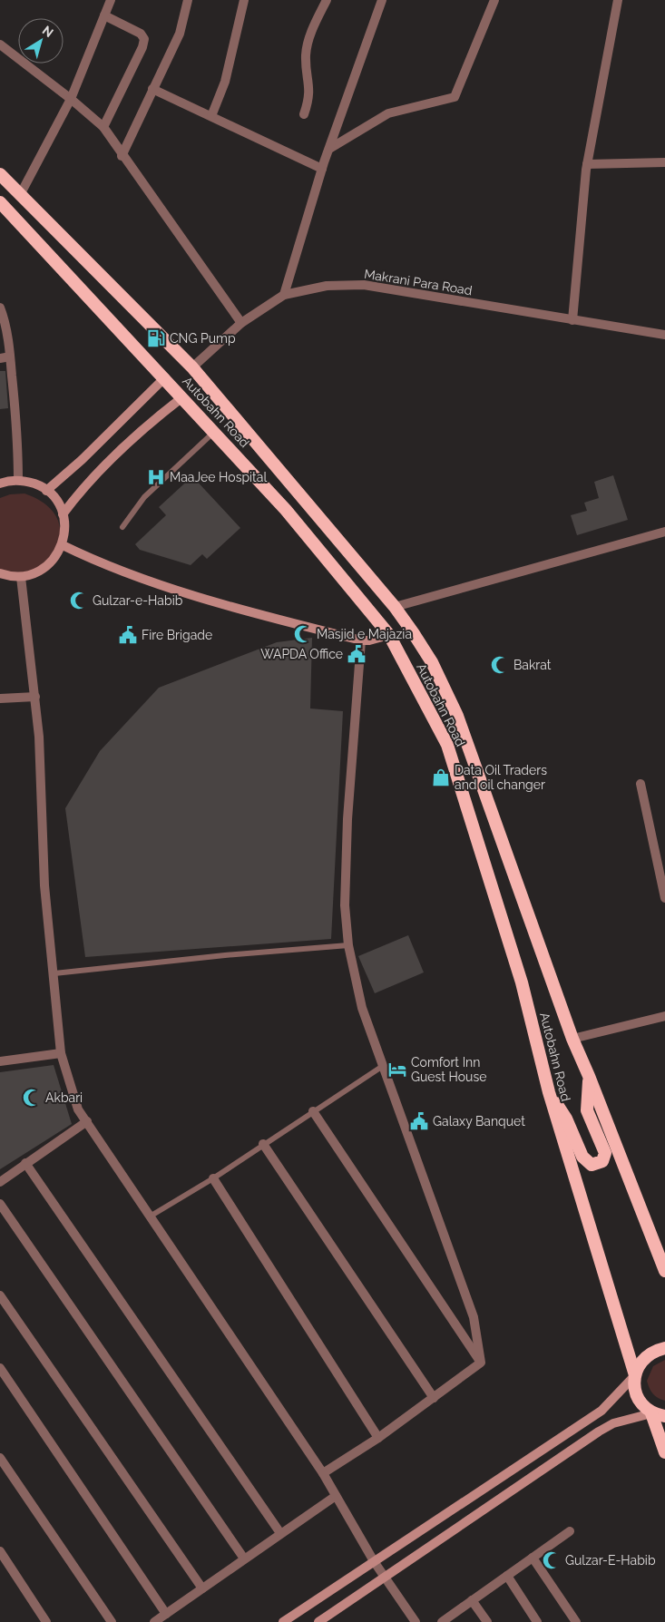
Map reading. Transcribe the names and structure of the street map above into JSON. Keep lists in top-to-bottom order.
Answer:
{
  "streets": {
    "highway": ["Autobahn Road"],
    "street": ["Makrani Para Road"]
  },
  "crossings": [
    ["Makrani Para Road", "Autobahn Road"]
  ],
  "places": {
    "fuel station": ["CNG Pump"],
    "hospital": ["MaaJee Hospital"],
    "mosque": [
      "Gulzar-e-Habib",
      "Masjid e Majazia",
      "Bakrat",
      "Akbari",
      "Gulzar-E-Habib"
    ],
    "public building": ["Fire Brigade", "WAPDA Office", "Galaxy Banquet"],
    "shop": ["Data Oil Traders and oil changer"],
    "hotel": ["Comfort Inn Guest House"]
  },
  "north": "top right"
}
